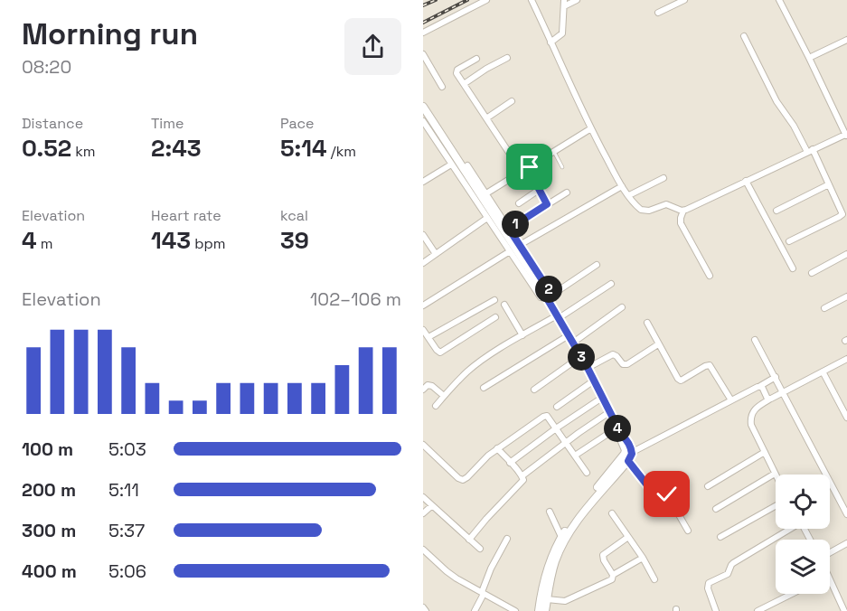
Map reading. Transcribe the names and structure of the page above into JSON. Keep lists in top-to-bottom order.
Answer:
{
  "page": {
    "heading": ["Morning run", "08:20"],
    "stats": [
      ["Distance", "0.52 km"],
      ["Time", "2:43"],
      ["Pace", "5:14 /km"],
      ["Elevation", "4 m"],
      ["Heart rate", "143 bpm"],
      ["kcal", "39"]
    ],
    "pins": [
      "1",
      "2",
      "3",
      "4"
    ],
    "chart": ["Elevation", "102–106 m"],
    "list": [
      {
        "name": "100 m",
        "note": "5:03"
      },
      {
        "name": "200 m",
        "note": "5:11"
      },
      {
        "name": "300 m",
        "note": "5:37"
      },
      {
        "name": "400 m",
        "note": "5:06"
      }
    ]
  }
}
